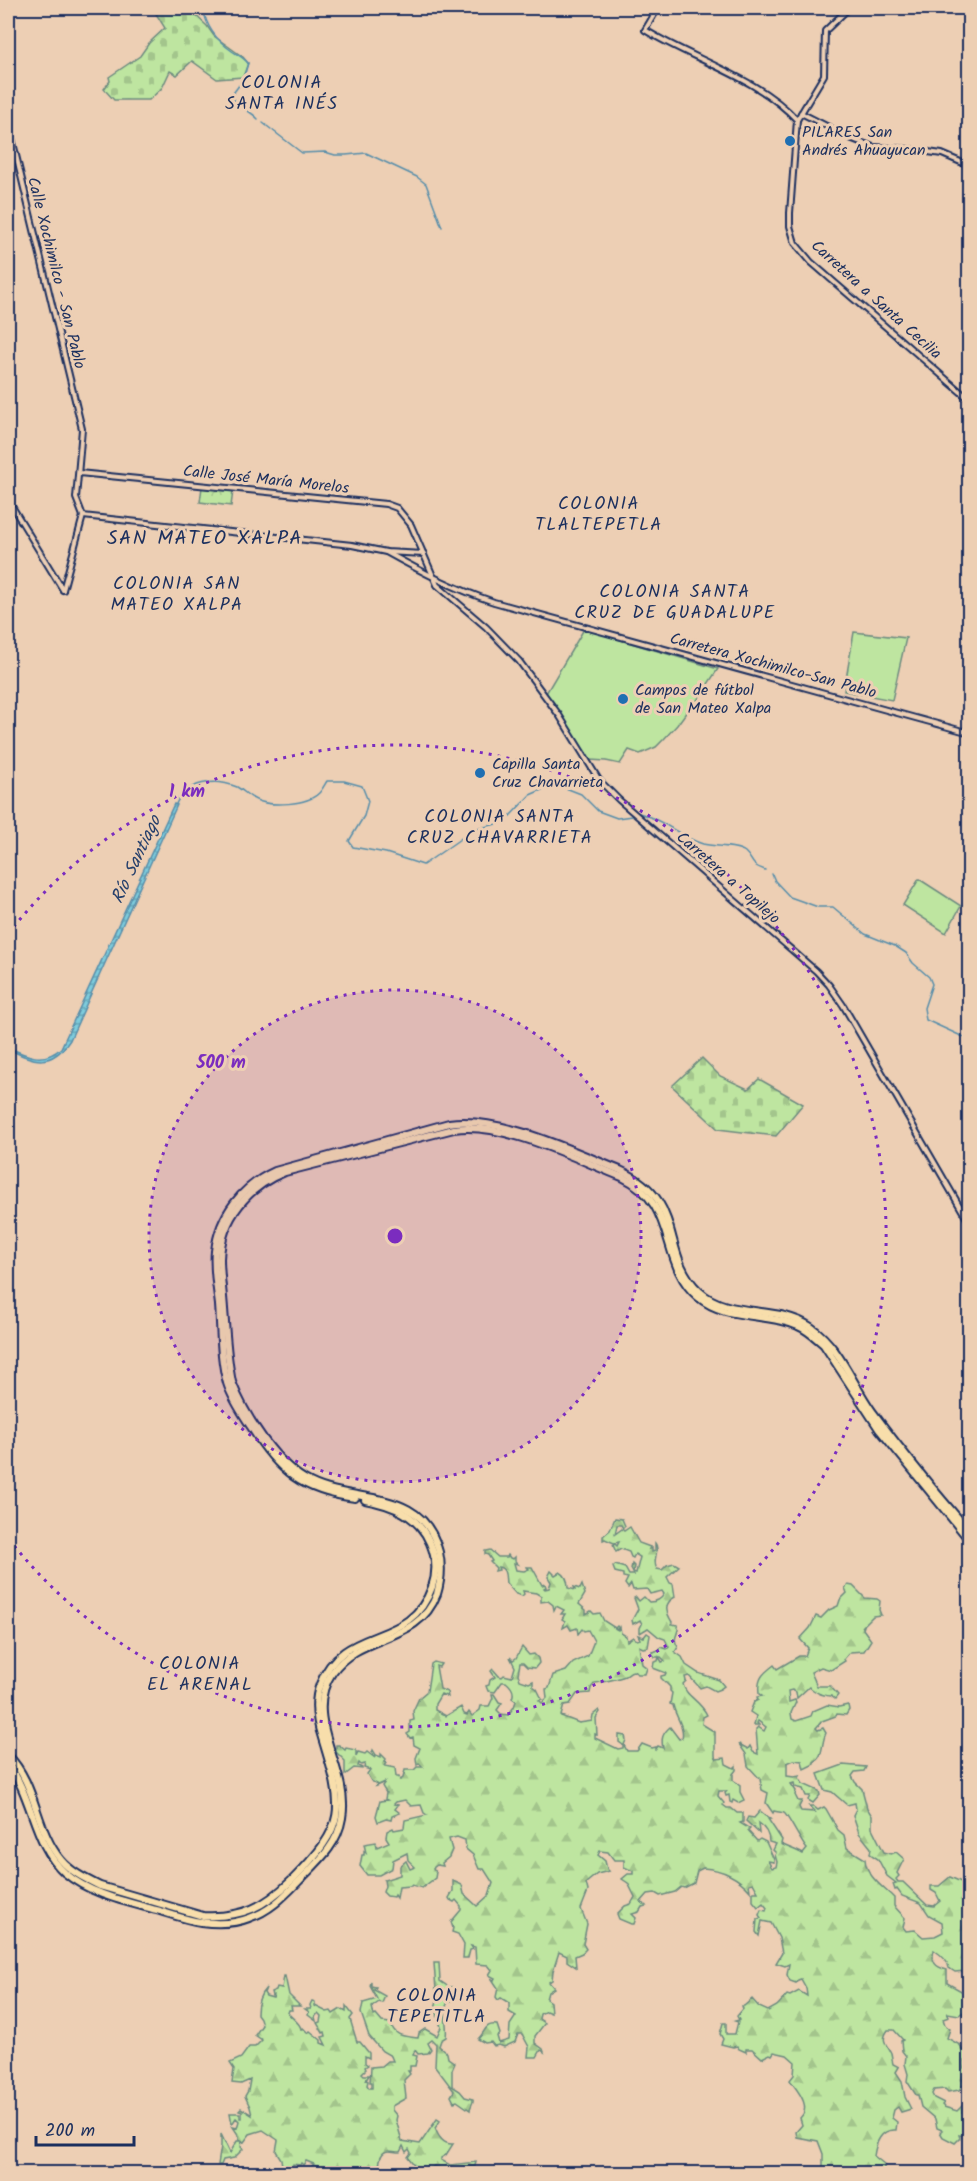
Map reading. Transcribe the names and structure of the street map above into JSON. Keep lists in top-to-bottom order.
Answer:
{
  "streets": {
    "main road": [
      "Calle Xochimilco - San Pablo",
      "Carretera a Santa Cecilia",
      "Calle José María Morelos",
      "Carretera Xochimilco-San Pablo",
      "Carretera a Topilejo"
    ]
  },
  "crossings": [
    ["Calle Xochimilco - San Pablo", "Calle José María Morelos"],
    ["Calle José María Morelos", "Carretera Xochimilco-San Pablo"],
    ["Calle José María Morelos", "Carretera a Topilejo"],
    ["Carretera Xochimilco-San Pablo", "Carretera a Topilejo"]
  ],
  "districts": [
    "COLONIA SANTA INÉS",
    "COLONIA TLALTEPETLA",
    "SAN MATEO XALPA",
    "COLONIA SAN MATEO XALPA",
    "COLONIA SANTA CRUZ DE GUADALUPE",
    "COLONIA SANTA CRUZ CHAVARRIETA",
    "COLONIA EL ARENAL",
    "COLONIA TEPETITLA"
  ],
  "water": ["Río Santiago"],
  "places": ["PILARES San Andrés Ahuayucan", "Campos de fútbol de San Mateo Xalpa", "Capilla Santa Cruz Chavarrieta"],
  "scale_bar": "200 m",
  "rings": ["1 km", "500 m"]
}
